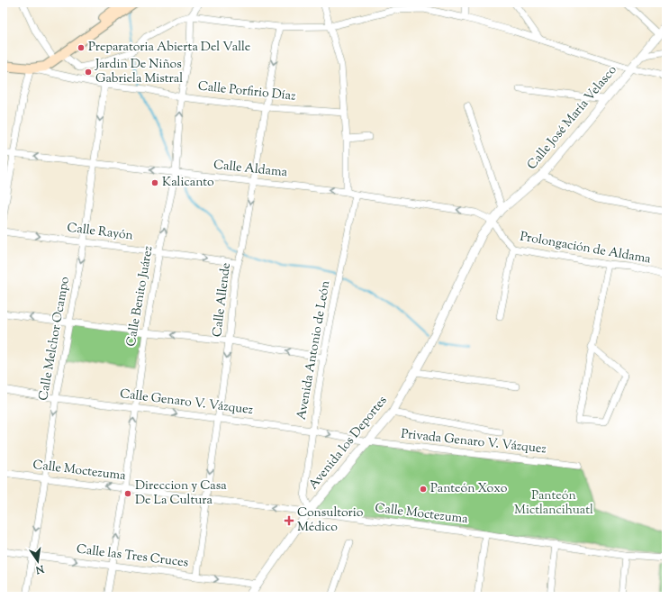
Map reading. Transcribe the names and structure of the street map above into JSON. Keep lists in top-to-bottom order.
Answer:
{
  "streets": {
    "street": [
      "Calle Porfirio Díaz",
      "Calle José María Velasco",
      "Calle Aldama",
      "Calle Rayón",
      "Prolongación de Aldama",
      "Calle Benito Juárez",
      "Calle Allende",
      "Calle Melchor Ocampo",
      "Avenida Antonio de León",
      "Calle Genaro V. Vázquez",
      "Privada Genaro V. Vázquez",
      "Avenida los Deportes",
      "Calle Moctezuma",
      "Calle las Tres Cruces"
    ]
  },
  "crossings": [
    ["Calle Porfirio Díaz", "Calle Benito Juárez"],
    ["Calle Porfirio Díaz", "Calle Allende"],
    ["Calle Porfirio Díaz", "Calle Melchor Ocampo"],
    ["Calle José María Velasco", "Calle Aldama"],
    ["Calle José María Velasco", "Prolongación de Aldama"],
    ["Calle José María Velasco", "Avenida los Deportes"],
    ["Calle Aldama", "Prolongación de Aldama"],
    ["Calle Aldama", "Calle Benito Juárez"],
    ["Calle Aldama", "Calle Allende"],
    ["Calle Aldama", "Calle Melchor Ocampo"],
    ["Calle Aldama", "Avenida Antonio de León"],
    ["Calle Aldama", "Avenida los Deportes"],
    ["Calle Rayón", "Calle Benito Juárez"],
    ["Calle Rayón", "Calle Allende"],
    ["Calle Rayón", "Calle Melchor Ocampo"],
    ["Prolongación de Aldama", "Avenida los Deportes"],
    ["Calle Benito Juárez", "Calle Genaro V. Vázquez"],
    ["Calle Benito Juárez", "Calle Moctezuma"],
    ["Calle Benito Juárez", "Calle las Tres Cruces"],
    ["Calle Allende", "Calle Genaro V. Vázquez"],
    ["Calle Allende", "Calle Moctezuma"],
    ["Calle Allende", "Calle las Tres Cruces"],
    ["Calle Melchor Ocampo", "Calle Genaro V. Vázquez"],
    ["Calle Melchor Ocampo", "Calle Moctezuma"],
    ["Calle Melchor Ocampo", "Calle las Tres Cruces"],
    ["Avenida Antonio de León", "Calle Genaro V. Vázquez"],
    ["Avenida Antonio de León", "Avenida los Deportes"],
    ["Avenida Antonio de León", "Calle Moctezuma"],
    ["Calle Genaro V. Vázquez", "Privada Genaro V. Vázquez"],
    ["Calle Genaro V. Vázquez", "Avenida los Deportes"],
    ["Privada Genaro V. Vázquez", "Avenida los Deportes"],
    ["Avenida los Deportes", "Calle Moctezuma"],
    ["Avenida los Deportes", "Calle las Tres Cruces"]
  ],
  "one_way": [
    "Calle Aldama",
    "Calle Rayón",
    "Calle Benito Juárez",
    "Calle Allende",
    "Calle Melchor Ocampo",
    "Calle Genaro V. Vázquez",
    "Calle las Tres Cruces"
  ],
  "parks": ["Panteón Mictlancihuatl"],
  "places": {
    "other": [
      "Preparatoria Abierta Del Valle",
      "Jardin De Niños Gabriela Mistral",
      "Kalicanto",
      "Panteón Xoxo",
      "Direccion y Casa De La Cultura"
    ],
    "health": ["Consultorio Médico"]
  },
  "north": "bottom"
}
